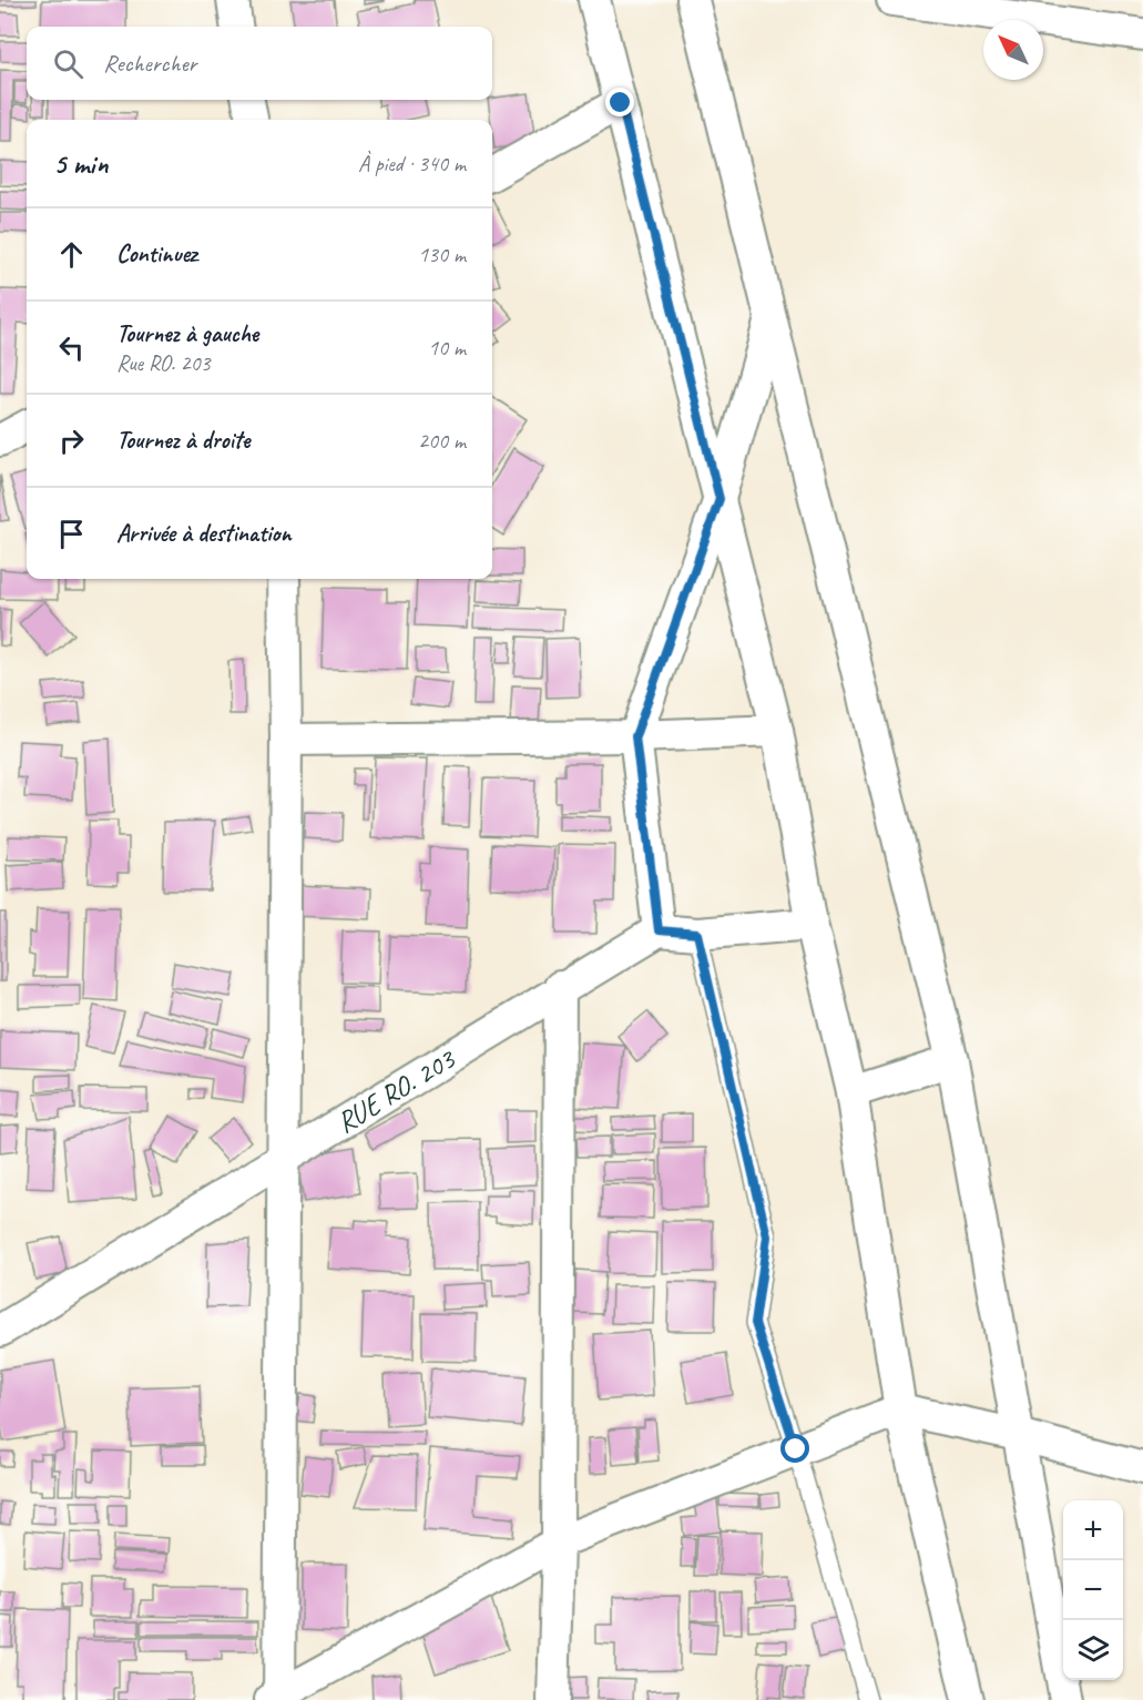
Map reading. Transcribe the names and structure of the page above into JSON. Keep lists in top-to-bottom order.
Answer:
{
  "streets": {
    "street": ["RUE RO. 203"]
  },
  "north": "top left",
  "page": {
    "search": "Rechercher",
    "heading": ["5 min", "À pied · 340 m"],
    "list": [
      ["Continuez", "130 m"],
      ["Tournez à gauche", "Rue RO. 203", "10 m"],
      ["Tournez à droite", "200 m"],
      "Arrivée à destination"
    ],
    "map_buttons": ["+", "−"]
  }
}
